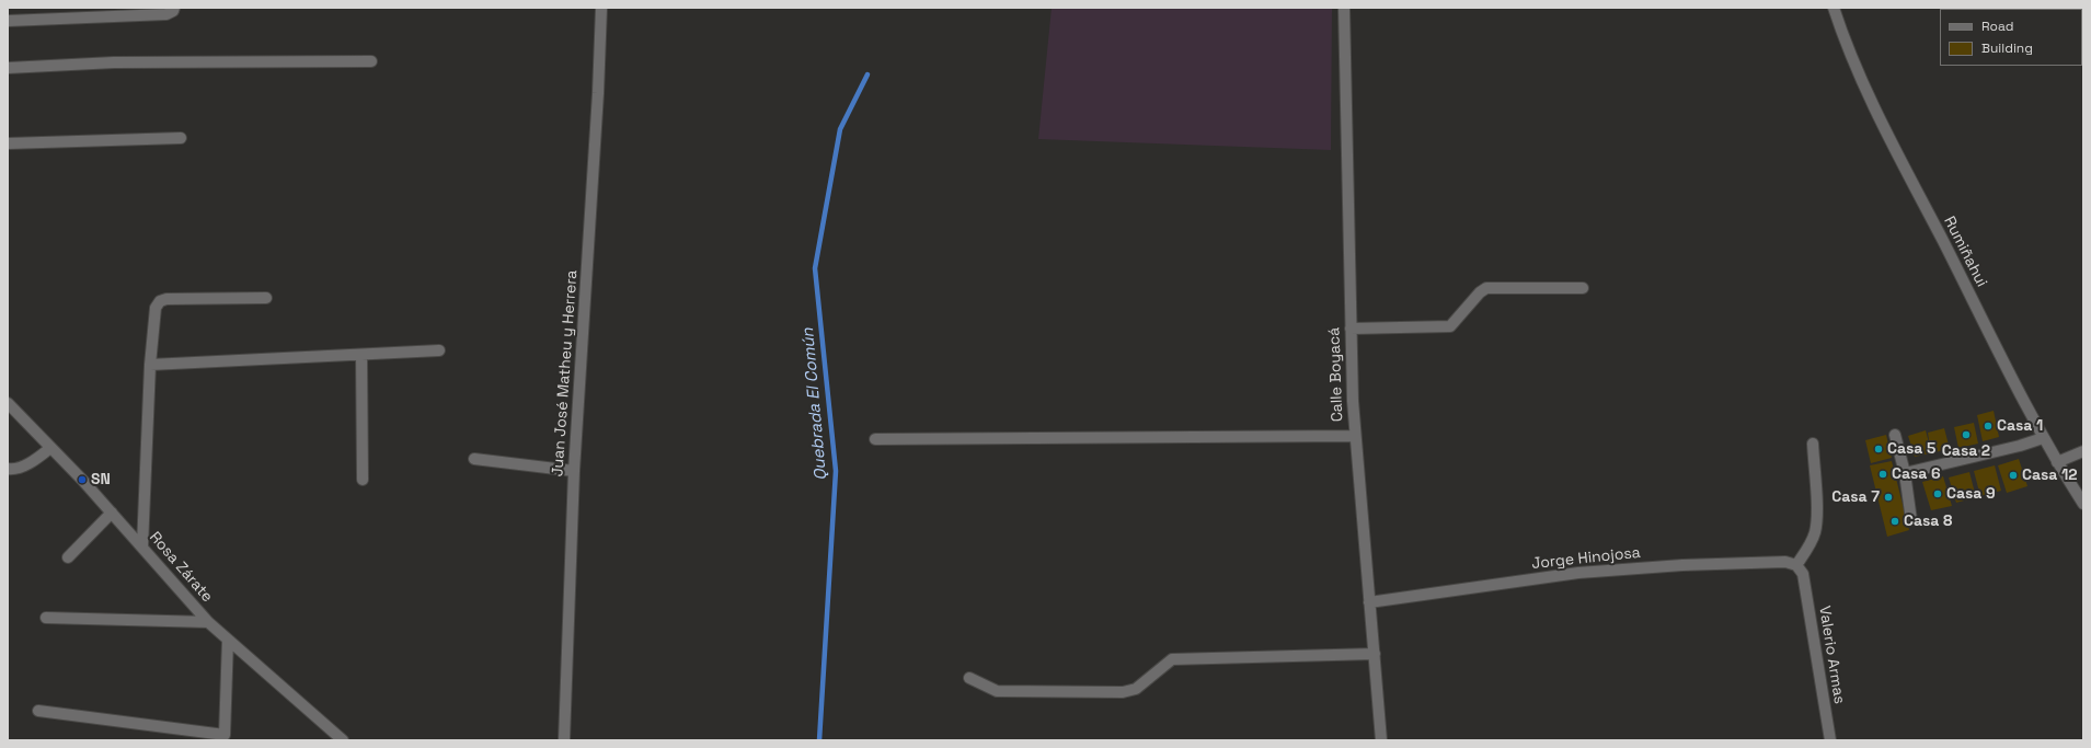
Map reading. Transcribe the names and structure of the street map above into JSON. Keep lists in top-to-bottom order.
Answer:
{
  "streets": {
    "street": [
      "Rumiñahui",
      "Juan José Matheu y Herrera",
      "Calle Boyacá",
      "Jorge Hinojosa",
      "Rosa Zárate",
      "Valerio Armas"
    ]
  },
  "crossings": [
    ["Calle Boyacá", "Jorge Hinojosa"],
    ["Jorge Hinojosa", "Valerio Armas"]
  ],
  "water": ["Quebrada El Común"],
  "places": [
    "Casa 1",
    "Casa 2",
    "Casa 5",
    "Casa 6",
    "Casa 12",
    "SN",
    "Casa 9",
    "Casa 7",
    "Casa 8"
  ],
  "legend": ["Road", "Building"]
}
